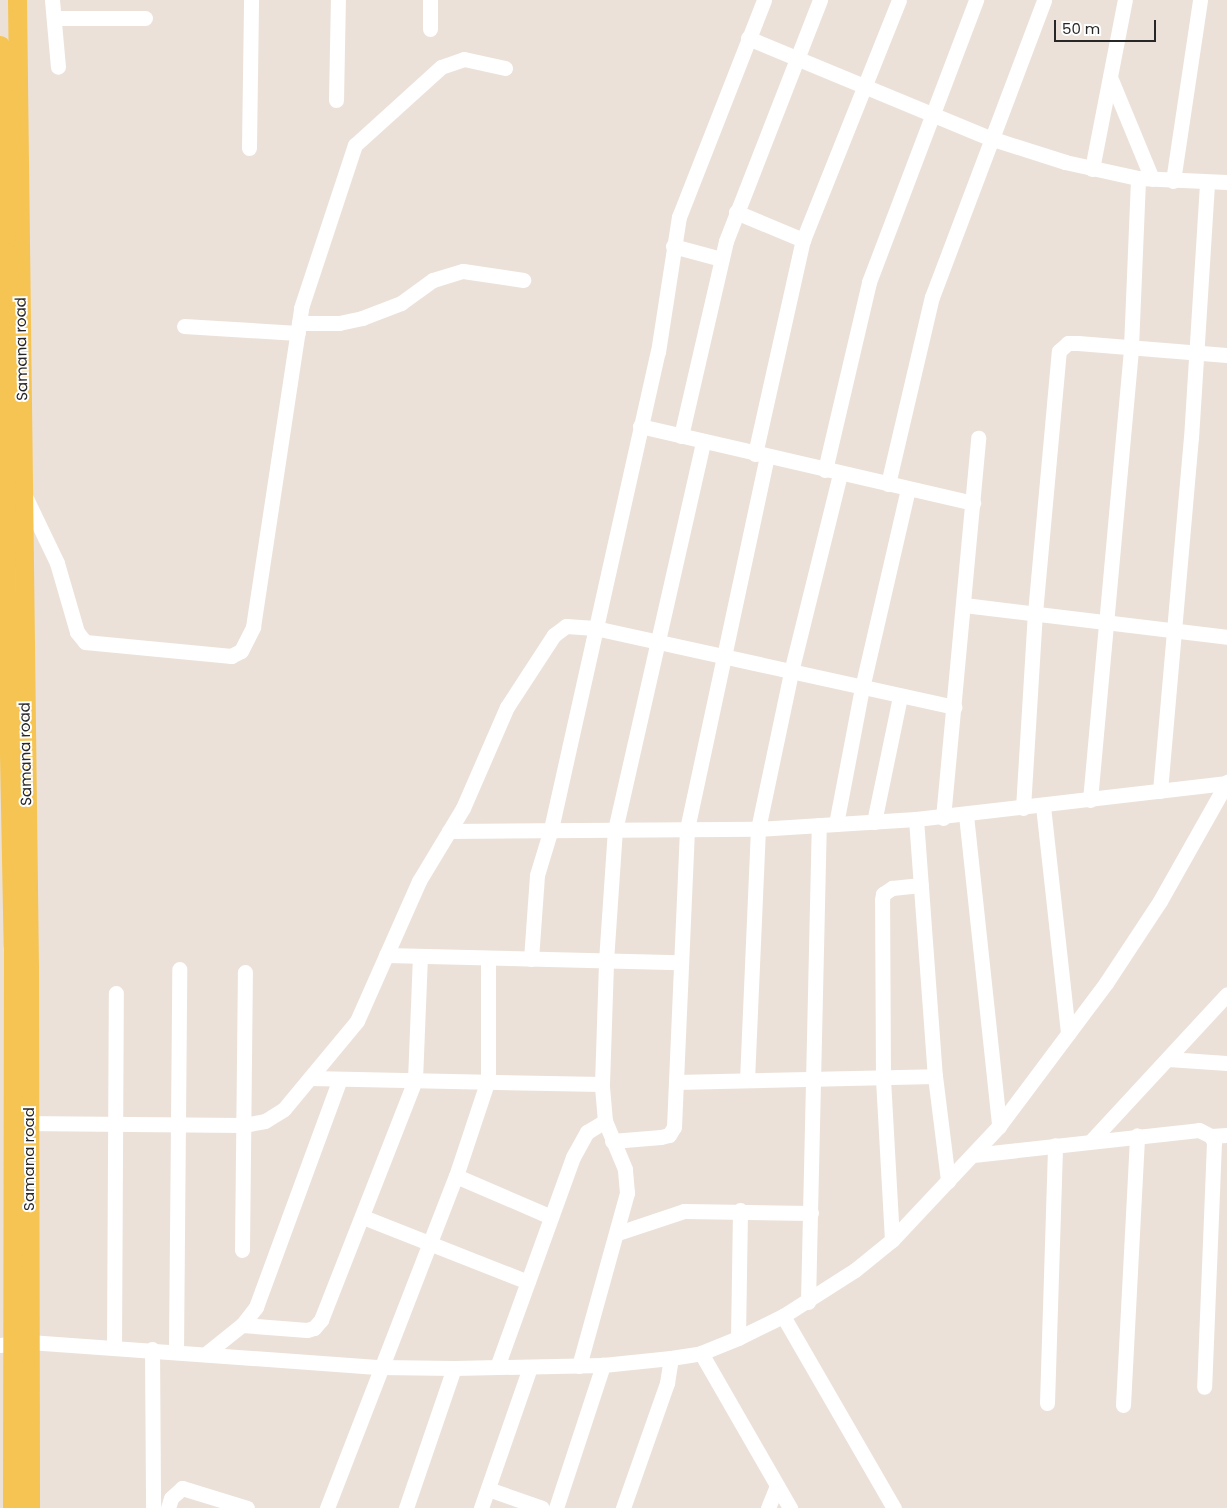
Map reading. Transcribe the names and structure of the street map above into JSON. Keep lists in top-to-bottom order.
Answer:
{
  "streets": {
    "main road": ["Samana road"]
  },
  "scale_bar": "50 m"
}
